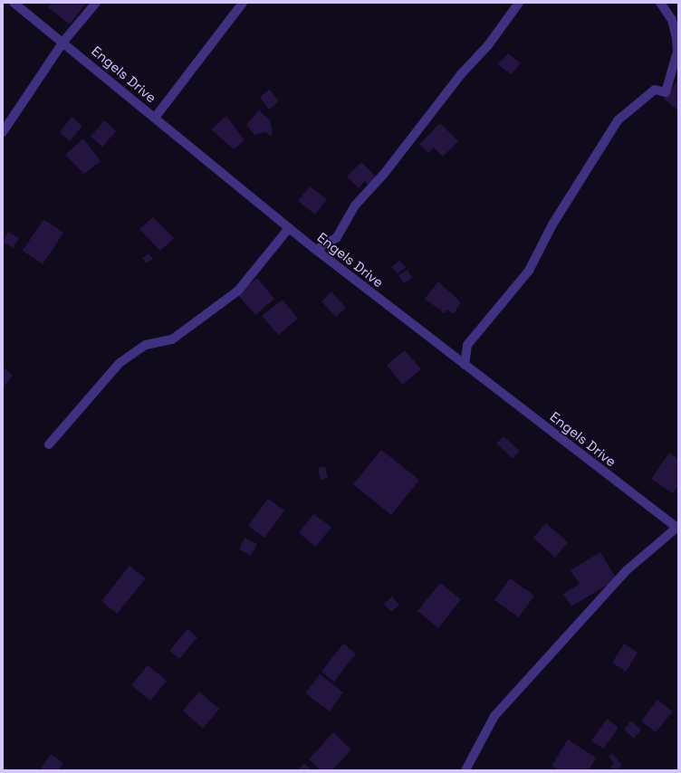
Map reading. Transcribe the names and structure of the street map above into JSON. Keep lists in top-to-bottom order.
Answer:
{
  "streets": {
    "street": ["Engels Drive"]
  }
}
